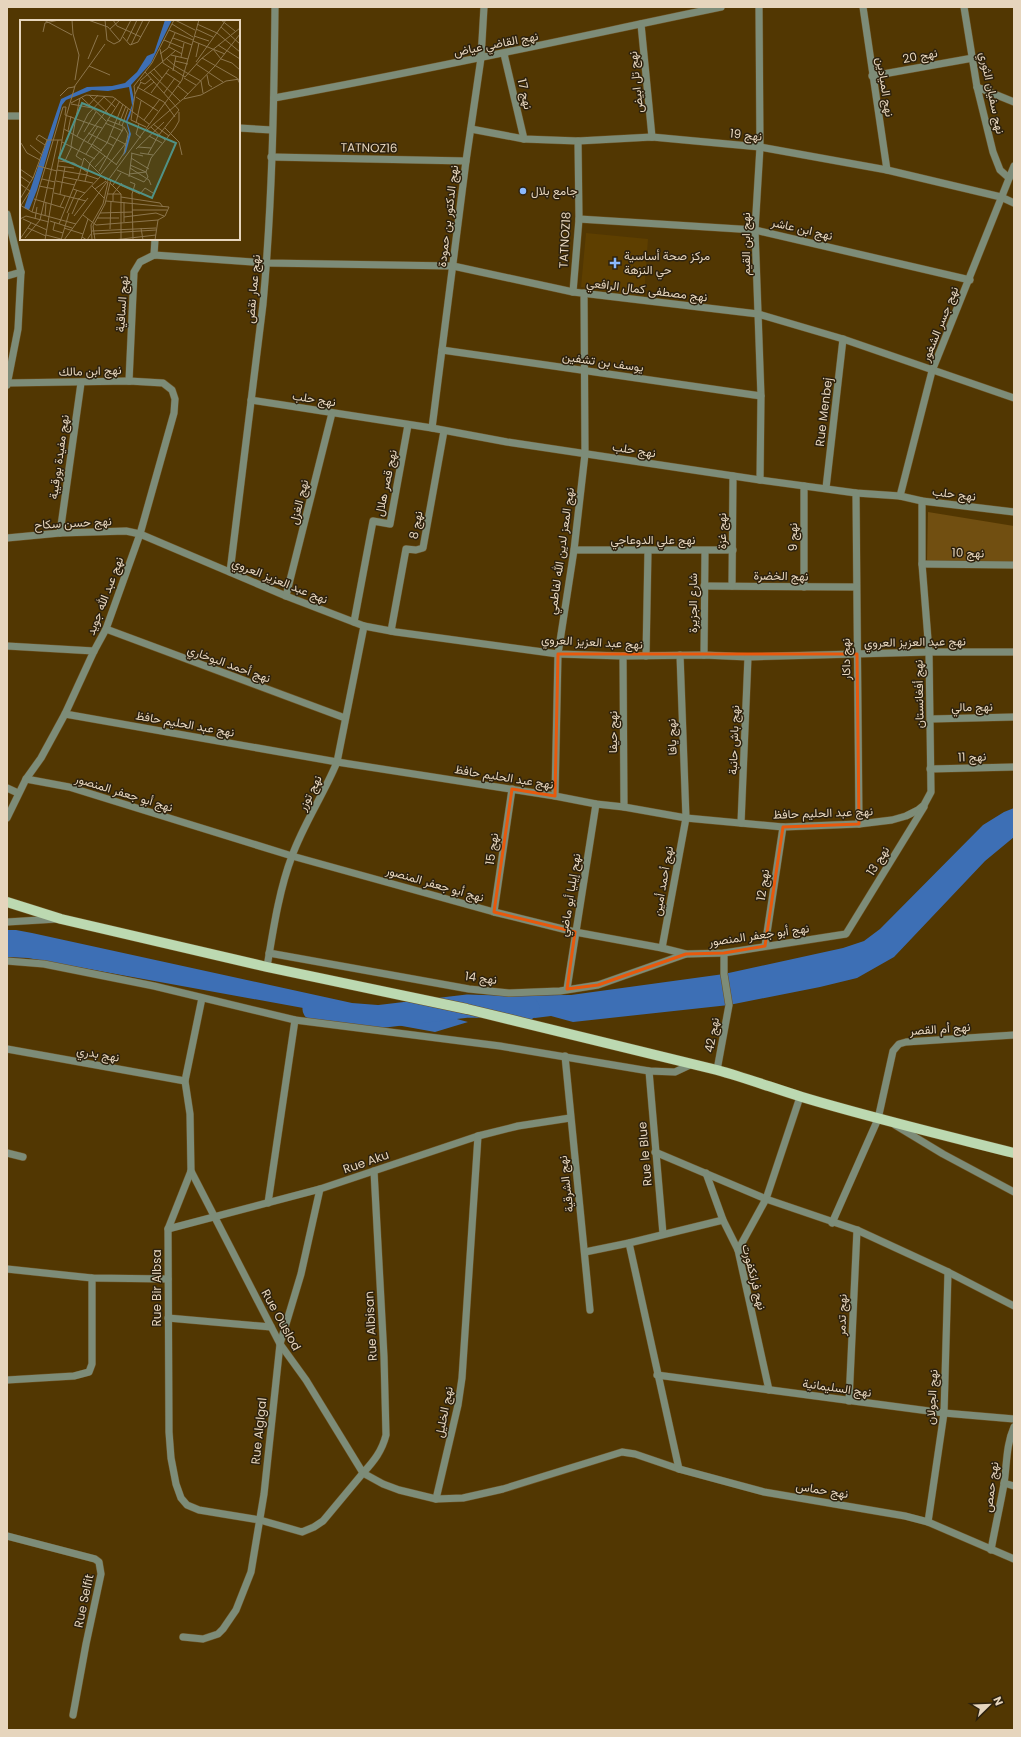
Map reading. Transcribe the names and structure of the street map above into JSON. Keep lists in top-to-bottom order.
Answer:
{
  "streets": {
    "street": [
      "نهج القاضي عياض",
      "نهج 20",
      "نهج تل ابيض",
      "نهج الميادين",
      "نهج سفيان الثوري",
      "نهج 17",
      "نهج 19",
      "TATNOZ16",
      "نهج الدكتور بن حمودة",
      "نهج ابن عاشر",
      "TATNOZ18",
      "نهج ابن القيم",
      "نهج عمار نقض",
      "نهج مصطفى كمال الرافعي",
      "نهج الساقية",
      "نهج جسر الشغور",
      "يوسف بن تشفين",
      "نهج ابن مالك",
      "نهج حلب",
      "Rue Menbej",
      "نهج مفيدة بورقيبة",
      "نهج قصر هلال",
      "نهج الغزل",
      "نهج حسن سكاح",
      "نهج 8",
      "نهج غزة",
      "نهج 9",
      "نهج علي الدوعاجي",
      "نهج المعز لدين الله لفاطمي",
      "نهج 10",
      "نهج الخضرة",
      "نهج عبد العزيز العروي",
      "نهج عبد الله جويد",
      "شارع الجزيرة",
      "نهج داكار",
      "نهج أحمد البوخاري",
      "نهج أفغانستان",
      "نهج مالي",
      "نهج عبد الحليم حافظ",
      "نهج حيفا",
      "نهج يافا",
      "نهج باش حانبة",
      "نهج 11",
      "نهج أبو جعفر المنصور",
      "نهج توزر",
      "نهج 15",
      "نهج 13",
      "نهج أحمد أمين",
      "نهج 12",
      "نهح إيليا أبو ماضي",
      "نهج 14",
      "نهج أم القصر",
      "نهج 42",
      "نهج بدري",
      "Rue le Blue",
      "Rue Aku",
      "نهج الشرقية",
      "نهج فرانكفورت",
      "Rue Bir Albsa",
      "نهج تدمر",
      "Rue Ouslod",
      "Rue Albisan",
      "نهج السليمانية",
      "نهج الجولان",
      "نهج الخليل",
      "Rue Alglgal",
      "نهج حمص",
      "نهج حماس",
      "Rue Selfit"
    ]
  },
  "crossings": [
    ["نهج القاضي عياض", "نهج تل ابيض"],
    ["نهج القاضي عياض", "نهج 17"],
    ["نهج القاضي عياض", "نهج الدكتور بن حمودة"],
    ["نهج القاضي عياض", "نهج عمار نقض"],
    ["نهج 20", "نهج الميادين"],
    ["نهج 20", "نهج سفيان الثوري"],
    ["نهج تل ابيض", "نهج 19"],
    ["نهج الميادين", "نهج 19"],
    ["نهج سفيان الثوري", "نهج جسر الشغور"],
    ["نهج 17", "نهج 19"],
    ["نهج 19", "نهج الدكتور بن حمودة"],
    ["نهج 19", "TATNOZ18"],
    ["نهج 19", "نهج ابن القيم"],
    ["نهج 19", "نهج جسر الشغور"],
    ["TATNOZ16", "نهج الدكتور بن حمودة"],
    ["TATNOZ16", "نهج عمار نقض"],
    ["نهج الدكتور بن حمودة", "نهج مصطفى كمال الرافعي"],
    ["نهج الدكتور بن حمودة", "يوسف بن تشفين"],
    ["نهج الدكتور بن حمودة", "نهج حلب"],
    ["نهج ابن عاشر", "TATNOZ18"],
    ["نهج ابن عاشر", "نهج ابن القيم"],
    ["نهج ابن عاشر", "نهج جسر الشغور"],
    ["TATNOZ18", "نهج مصطفى كمال الرافعي"],
    ["نهج ابن القيم", "نهج مصطفى كمال الرافعي"],
    ["نهج ابن القيم", "يوسف بن تشفين"],
    ["نهج ابن القيم", "نهج حلب"],
    ["نهج عمار نقض", "نهج مصطفى كمال الرافعي"],
    ["نهج عمار نقض", "نهج حلب"],
    ["نهج عمار نقض", "نهج عبد العزيز العروي"],
    ["نهج مصطفى كمال الرافعي", "نهج جسر الشغور"],
    ["نهج مصطفى كمال الرافعي", "Rue Menbej"],
    ["نهج مصطفى كمال الرافعي", "نهج المعز لدين الله لفاطمي"],
    ["نهج الساقية", "نهج ابن مالك"],
    ["نهج جسر الشغور", "نهج حلب"],
    ["يوسف بن تشفين", "نهج المعز لدين الله لفاطمي"],
    ["نهج ابن مالك", "نهج مفيدة بورقيبة"],
    ["نهج ابن مالك", "نهج عبد الله جويد"],
    ["نهج حلب", "Rue Menbej"],
    ["نهج حلب", "نهج قصر هلال"],
    ["نهج حلب", "نهج الغزل"],
    ["نهج حلب", "نهج 8"],
    ["نهج حلب", "نهج غزة"],
    ["نهج حلب", "نهج 9"],
    ["نهج حلب", "نهج المعز لدين الله لفاطمي"],
    ["نهج حلب", "نهج داكار"],
    ["نهج حلب", "نهج أفغانستان"],
    ["نهج مفيدة بورقيبة", "نهج حسن سكاح"],
    ["نهج قصر هلال", "نهج عبد العزيز العروي"],
    ["نهج الغزل", "نهج عبد العزيز العروي"],
    ["نهج حسن سكاح", "نهج عبد العزيز العروي"],
    ["نهج حسن سكاح", "نهج عبد الله جويد"],
    ["نهج 8", "نهج عبد العزيز العروي"],
    ["نهج غزة", "نهج علي الدوعاجي"],
    ["نهج غزة", "نهج الخضرة"],
    ["نهج 9", "نهج الخضرة"],
    ["نهج علي الدوعاجي", "نهج المعز لدين الله لفاطمي"],
    ["نهج علي الدوعاجي", "شارع الجزيرة"],
    ["نهج المعز لدين الله لفاطمي", "نهج عبد العزيز العروي"],
    ["نهج المعز لدين الله لفاطمي", "نهج عبد الحليم حافظ"],
    ["نهج 10", "نهج أفغانستان"],
    ["نهج الخضرة", "شارع الجزيرة"],
    ["نهج الخضرة", "نهج داكار"],
    ["نهج عبد العزيز العروي", "نهج عبد الله جويد"],
    ["نهج عبد العزيز العروي", "شارع الجزيرة"],
    ["نهج عبد العزيز العروي", "نهج داكار"],
    ["نهج عبد العزيز العروي", "نهج أفغانستان"],
    ["نهج عبد العزيز العروي", "نهج حيفا"],
    ["نهج عبد العزيز العروي", "نهج يافا"],
    ["نهج عبد العزيز العروي", "نهج باش حانبة"],
    ["نهج عبد العزيز العروي", "نهج توزر"],
    ["نهج عبد الله جويد", "نهج أحمد البوخاري"],
    ["نهج عبد الله جويد", "نهج عبد الحليم حافظ"],
    ["نهج عبد الله جويد", "نهج أبو جعفر المنصور"],
    ["نهج داكار", "نهج عبد الحليم حافظ"],
    ["نهج أحمد البوخاري", "نهج توزر"],
    ["نهج أفغانستان", "نهج مالي"],
    ["نهج أفغانستان", "نهج عبد الحليم حافظ"],
    ["نهج أفغانستان", "نهج 11"],
    ["نهج عبد الحليم حافظ", "نهج حيفا"],
    ["نهج عبد الحليم حافظ", "نهج يافا"],
    ["نهج عبد الحليم حافظ", "نهج باش حانبة"],
    ["نهج عبد الحليم حافظ", "نهج توزر"],
    ["نهج عبد الحليم حافظ", "نهج 15"],
    ["نهج عبد الحليم حافظ", "نهج 13"],
    ["نهج عبد الحليم حافظ", "نهج أحمد أمين"],
    ["نهج عبد الحليم حافظ", "نهج 12"],
    ["نهج عبد الحليم حافظ", "نهح إيليا أبو ماضي"],
    ["نهج يافا", "نهج أحمد أمين"],
    ["نهج أبو جعفر المنصور", "نهج توزر"],
    ["نهج أبو جعفر المنصور", "نهج 15"],
    ["نهج أبو جعفر المنصور", "نهج 13"],
    ["نهج أبو جعفر المنصور", "نهج أحمد أمين"],
    ["نهج أبو جعفر المنصور", "نهج 12"],
    ["نهج أبو جعفر المنصور", "نهح إيليا أبو ماضي"],
    ["نهج أبو جعفر المنصور", "نهج 14"],
    ["نهج أبو جعفر المنصور", "نهج 42"],
    ["نهج توزر", "نهج 14"],
    ["نهح إيليا أبو ماضي", "نهج 14"],
    ["نهج بدري", "Rue Bir Albsa"],
    ["Rue Aku", "نهج الشرقية"],
    ["Rue Aku", "Rue Bir Albsa"],
    ["Rue Aku", "Rue Ouslod"],
    ["Rue Aku", "Rue Albisan"],
    ["Rue Aku", "نهج الخليل"],
    ["Rue Aku", "Rue Alglgal"],
    ["نهج فرانكفورت", "نهج السليمانية"],
    ["Rue Bir Albsa", "Rue Ouslod"],
    ["Rue Bir Albsa", "Rue Albisan"],
    ["Rue Bir Albsa", "Rue Alglgal"],
    ["نهج تدمر", "نهج السليمانية"],
    ["Rue Ouslod", "Rue Albisan"],
    ["Rue Ouslod", "Rue Alglgal"],
    ["Rue Albisan", "Rue Alglgal"],
    ["نهج السليمانية", "نهج الجولان"],
    ["نهج الجولان", "نهج حماس"],
    ["نهج الخليل", "نهج حماس"],
    ["نهج حمص", "نهج حماس"]
  ],
  "places": {
    "other": ["جامع بلال"],
    "health": ["مركز صحة أساسية حي النزهة"]
  },
  "north": "top right"
}
